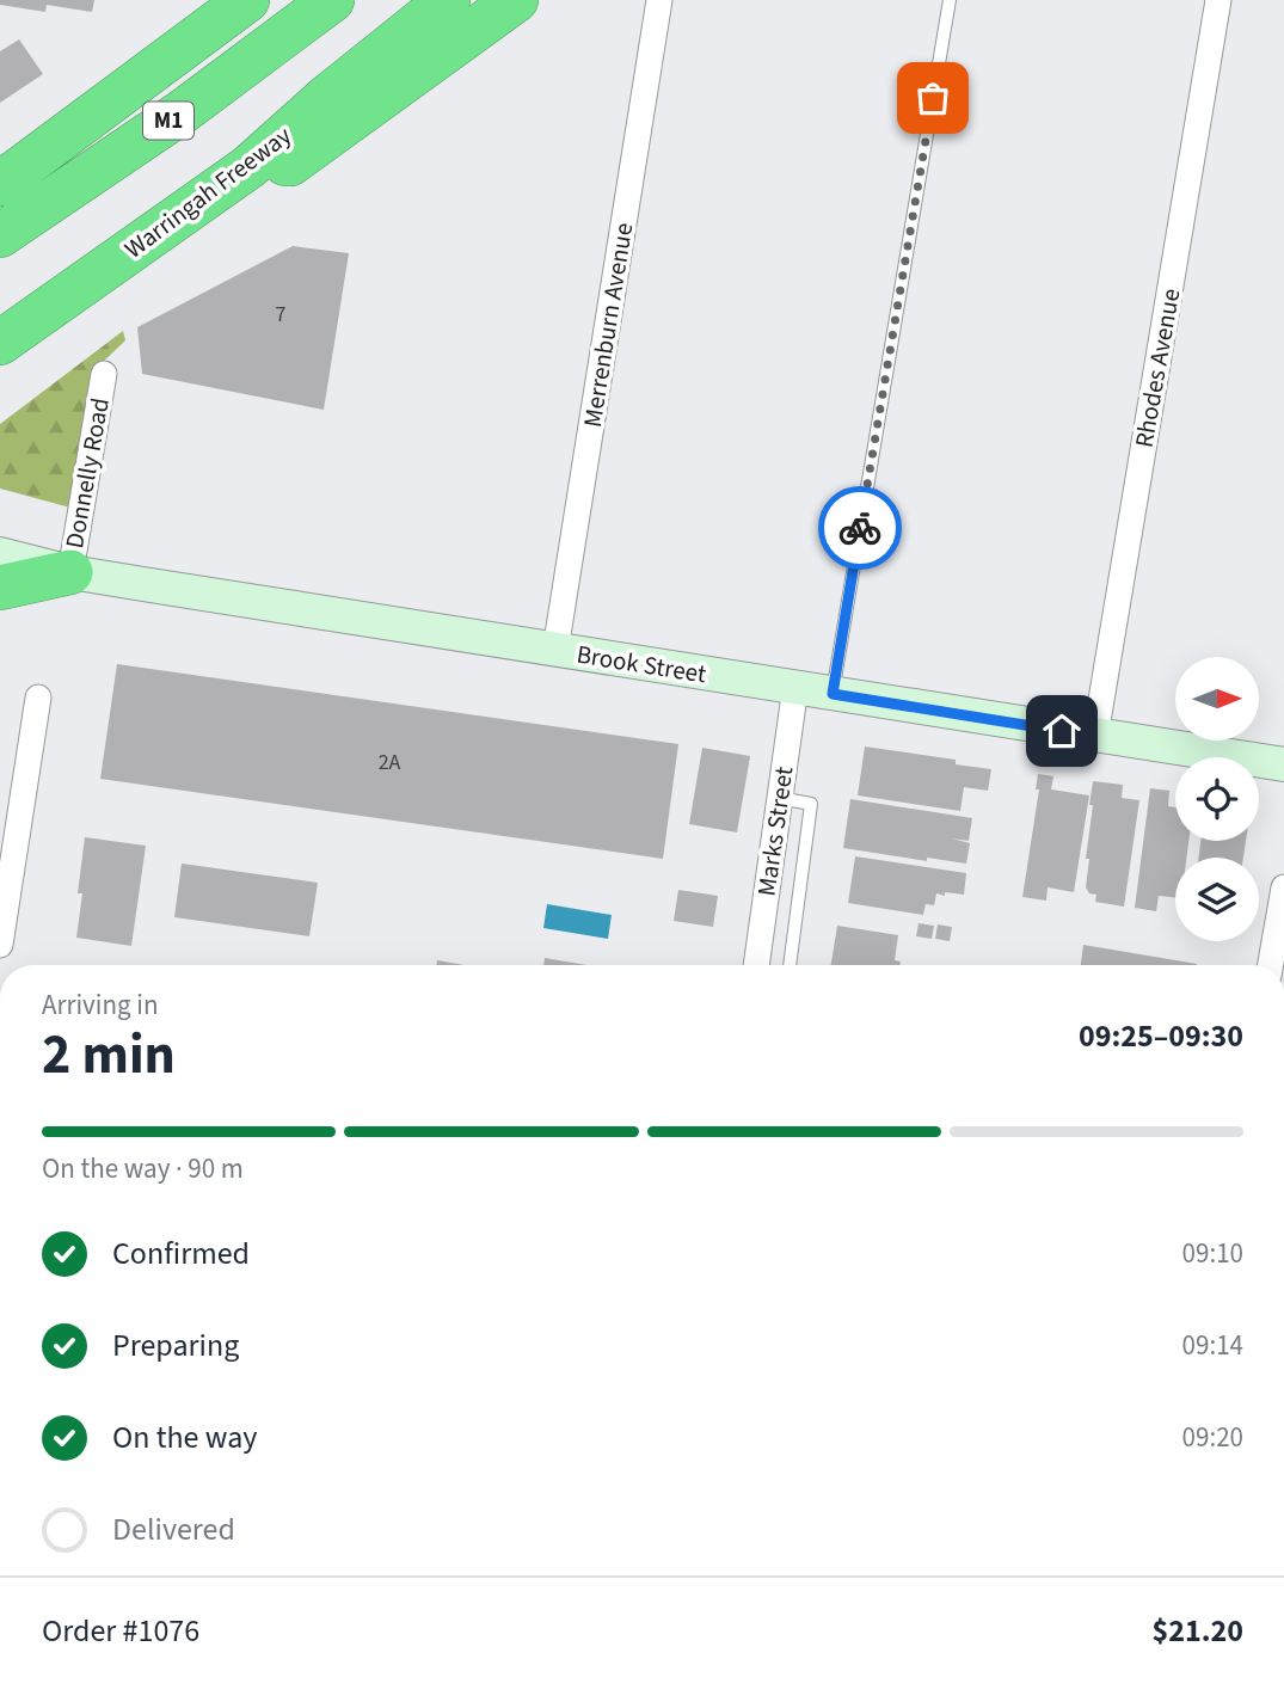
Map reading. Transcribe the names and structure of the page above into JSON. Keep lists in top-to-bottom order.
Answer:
{
  "streets": {
    "highway": ["M1", "Warringah Freeway"],
    "main road": ["Brook Street"],
    "street": [
      "Merrenburn Avenue",
      "Rhodes Avenue",
      "Donnelly Road",
      "Marks Street"
    ]
  },
  "crossings": [
    ["Merrenburn Avenue", "Brook Street"],
    ["Rhodes Avenue", "Brook Street"],
    ["Donnelly Road", "Brook Street"],
    ["Brook Street", "Marks Street"]
  ],
  "house_numbers": ["7", "2A"],
  "north": "right",
  "page": {
    "heading": ["2 min", "Arriving in", "09:25–09:30"],
    "panel": ["Order #1076", "$21.20"],
    "bar": "On the way · 90 m",
    "list": [
      ["Confirmed", "09:10"],
      ["Preparing", "09:14"],
      ["On the way", "09:20"],
      "Delivered"
    ]
  }
}
